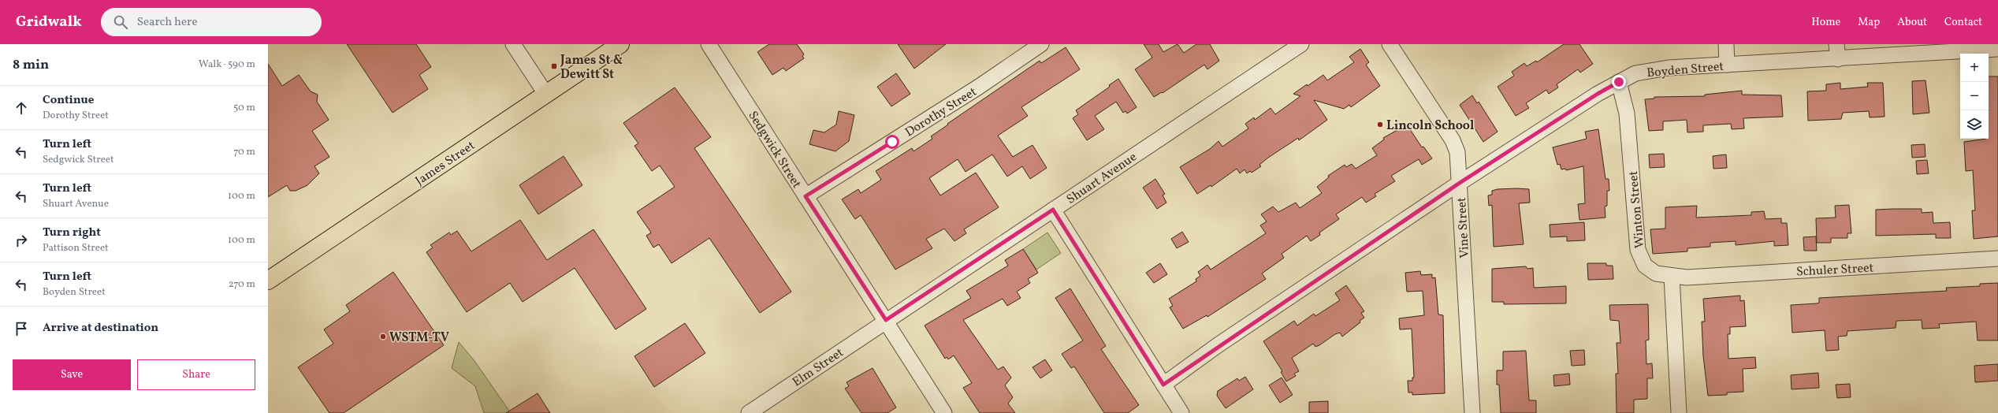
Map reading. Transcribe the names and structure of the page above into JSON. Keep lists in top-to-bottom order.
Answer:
{
  "streets": {
    "main road": ["James Street"],
    "street": [
      "Boyden Street",
      "Dorothy Street",
      "Sedgwick Street",
      "Shuart Avenue",
      "Winton Street",
      "Vine Street",
      "Schuler Street",
      "Elm Street"
    ]
  },
  "crossings": [
    ["Boyden Street", "Winton Street"],
    ["Boyden Street", "Vine Street"],
    ["Dorothy Street", "Sedgwick Street"],
    ["Sedgwick Street", "Shuart Avenue"],
    ["Sedgwick Street", "Elm Street"],
    ["Shuart Avenue", "Elm Street"],
    ["Winton Street", "Schuler Street"]
  ],
  "places": {
    "transit": ["James St & Dewitt St"],
    "other": ["Lincoln School", "WSTM-TV"]
  },
  "page": {
    "header": "Gridwalk",
    "search": "Search here",
    "nav": [
      "Home",
      "Map",
      "About",
      "Contact"
    ],
    "heading": ["8 min", "Walk · 590 m"],
    "map_buttons": ["+", "−"],
    "list": [
      ["Continue", "Dorothy Street", "50 m"],
      ["Turn left", "Sedgwick Street", "70 m"],
      ["Turn left", "Shuart Avenue", "100 m"],
      ["Turn right", "Pattison Street", "100 m"],
      ["Turn left", "Boyden Street", "270 m"],
      "Arrive at destination"
    ],
    "buttons": ["Save", "Share"]
  }
}
